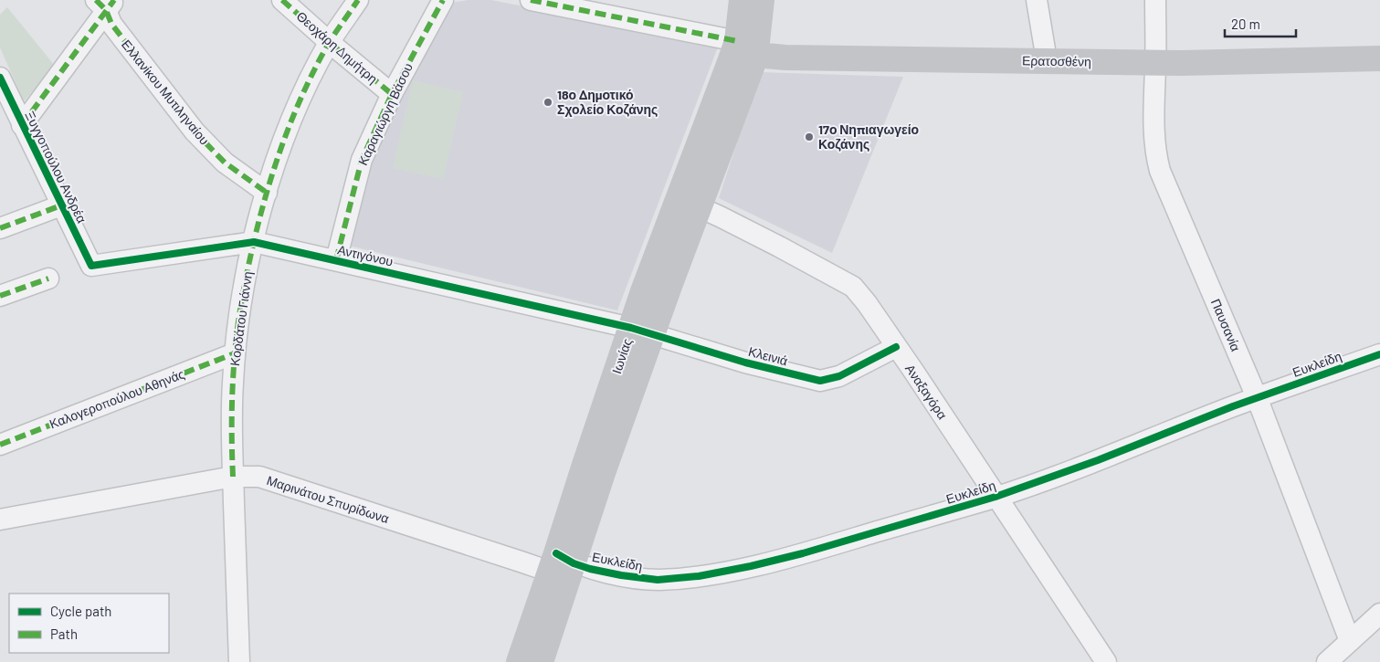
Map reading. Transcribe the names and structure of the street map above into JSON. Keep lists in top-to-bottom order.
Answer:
{
  "streets": {
    "main road": ["Ερατοσθένη", "Ιωνίας"],
    "street": [
      "Θεοχάρη Δημήτρη",
      "Ελλανίκου Μυτιληναίου",
      "Καραγιώργη Βάσου",
      "Ξυγγοπούλου Ανδρέα",
      "Αντιγόνου",
      "Κορδάτου Γιάννη",
      "Παυσανία",
      "Κλεινιά",
      "Ευκλείδη",
      "Αναξαγόρα",
      "Καλογεροπούλου Αθηνάς",
      "Μαρινάτου Σπυρίδωνα"
    ]
  },
  "crossings": [
    ["Θεοχάρη Δημήτρη", "Καραγιώργη Βάσου"],
    ["Θεοχάρη Δημήτρη", "Κορδάτου Γιάννη"],
    ["Ερατοσθένη", "Παυσανία"],
    ["Ερατοσθένη", "Ιωνίας"],
    ["Ελλανίκου Μυτιληναίου", "Κορδάτου Γιάννη"],
    ["Καραγιώργη Βάσου", "Αντιγόνου"],
    ["Ξυγγοπούλου Ανδρέα", "Αντιγόνου"],
    ["Αντιγόνου", "Κορδάτου Γιάννη"],
    ["Αντιγόνου", "Ιωνίας"],
    ["Αντιγόνου", "Κλεινιά"],
    ["Κορδάτου Γιάννη", "Καλογεροπούλου Αθηνάς"],
    ["Κορδάτου Γιάννη", "Μαρινάτου Σπυρίδωνα"],
    ["Παυσανία", "Ευκλείδη"],
    ["Ιωνίας", "Κλεινιά"],
    ["Ιωνίας", "Ευκλείδη"],
    ["Ιωνίας", "Αναξαγόρα"],
    ["Ιωνίας", "Μαρινάτου Σπυρίδωνα"],
    ["Κλεινιά", "Αναξαγόρα"],
    ["Ευκλείδη", "Αναξαγόρα"],
    ["Ευκλείδη", "Μαρινάτου Σπυρίδωνα"]
  ],
  "places": ["18ο Δημοτικό Σχολείο Κοζάνης", "17ο Νηπιαγωγείο Κοζάνης"],
  "legend": ["Cycle path", "Path"],
  "scale_bar": "20 m"
}
